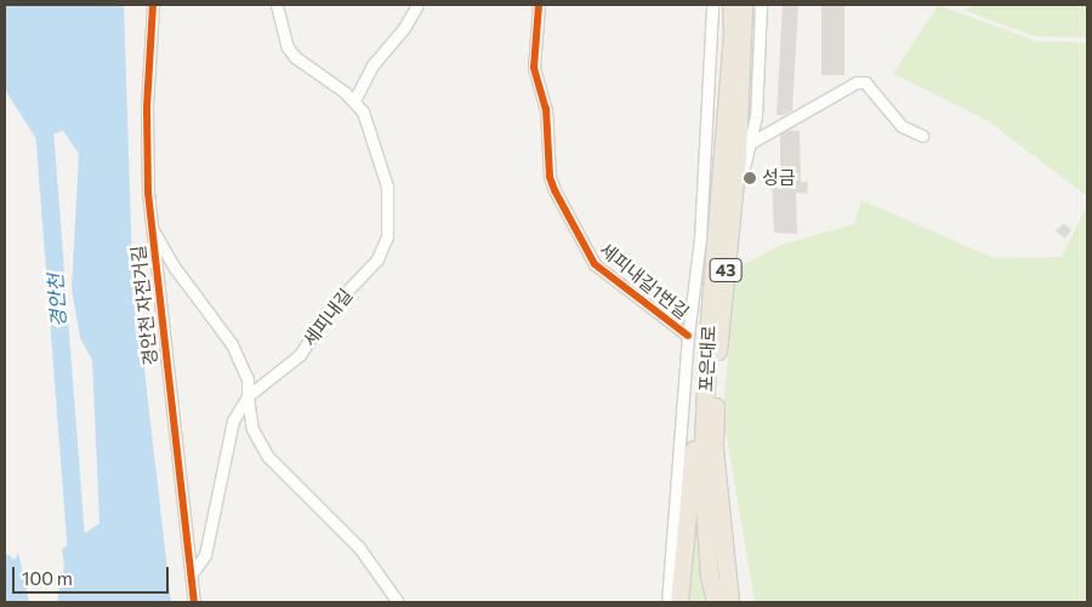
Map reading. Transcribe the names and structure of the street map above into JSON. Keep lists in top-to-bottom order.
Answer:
{
  "streets": {
    "highway": ["43", "포은대로"],
    "street": ["세피내길1번길", "세피내길"],
    "cycle path": ["경안천 자전거길"]
  },
  "water": ["경안천"],
  "places": ["성금"],
  "scale_bar": "100 m"
}
